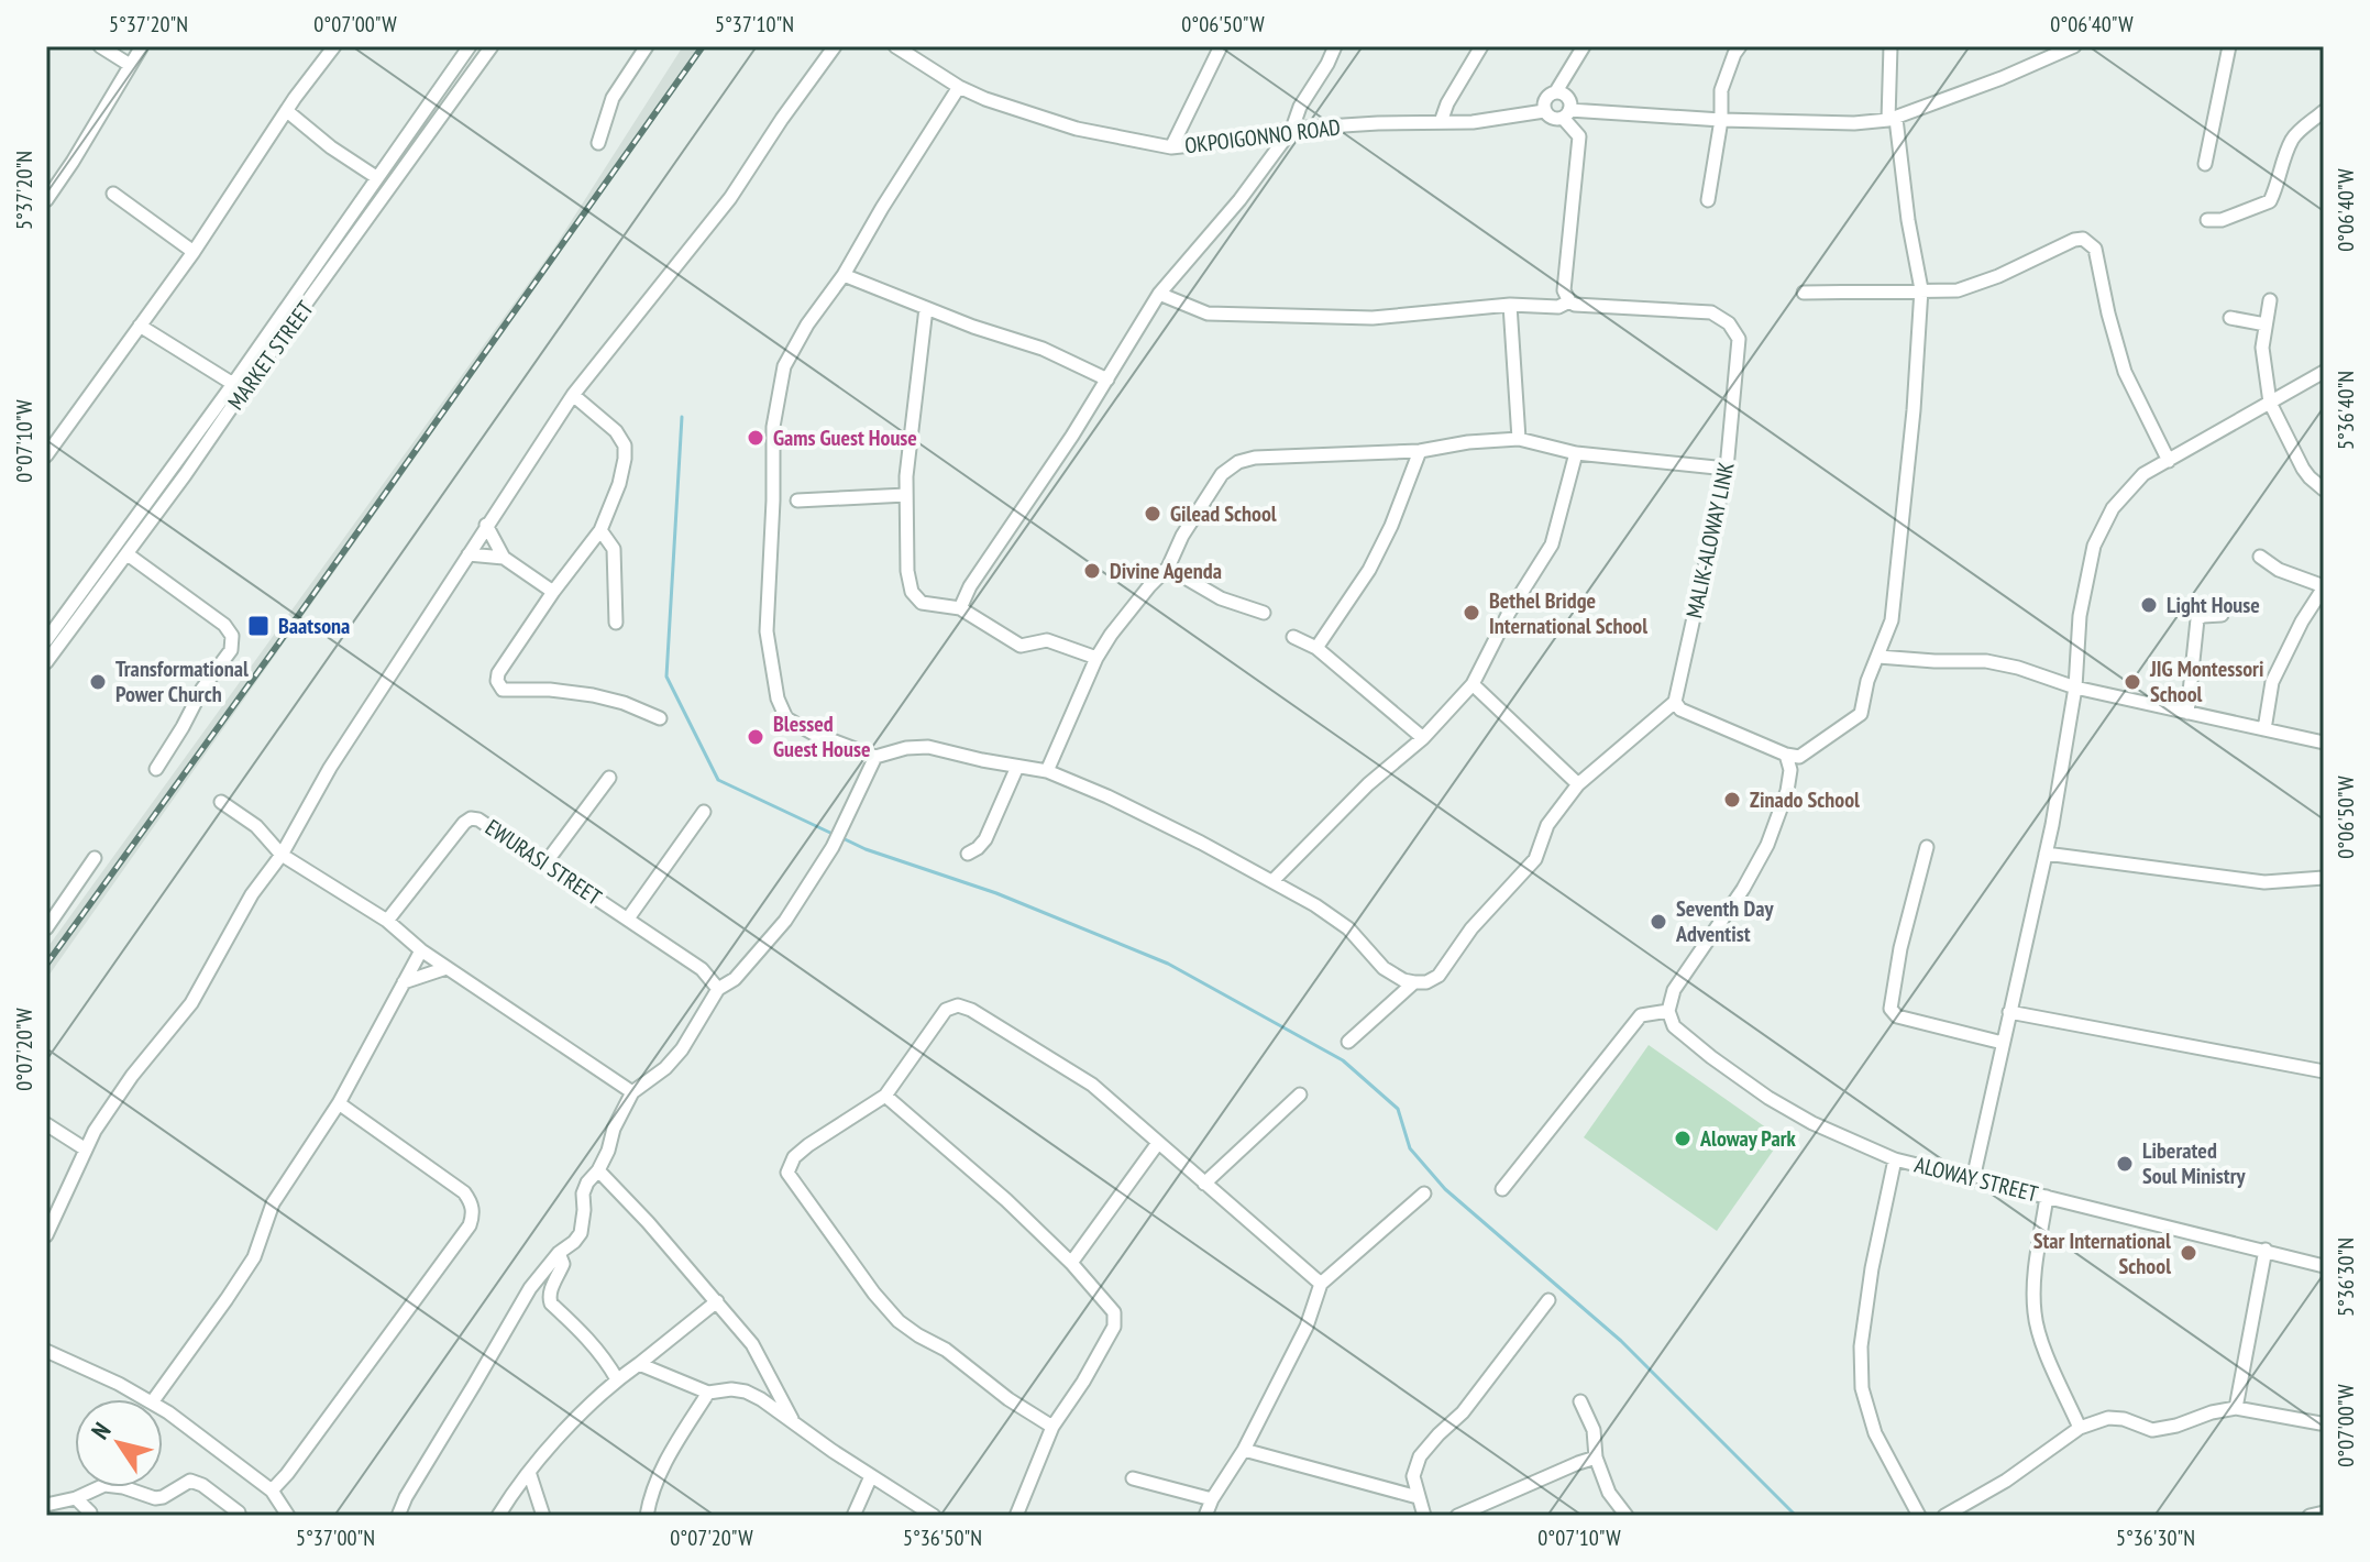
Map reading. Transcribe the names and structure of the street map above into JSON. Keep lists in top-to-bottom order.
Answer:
{
  "streets": {
    "street": [
      "OKPOIGONNO ROAD",
      "MARKET STREET",
      "MALIK-ALOWAY LINK",
      "EWURASI STREET",
      "ALOWAY STREET"
    ]
  },
  "places": {
    "other": [
      "Gams Guest House",
      "Gilead School",
      "Divine Agenda",
      "Light House",
      "Bethel Bridge International School",
      "Transformational Power Church",
      "JIG Montessori School",
      "Blessed Guest House",
      "Zinado School",
      "Seventh Day Adventist",
      "Aloway Park",
      "Liberated Soul Ministry",
      "Star International School"
    ],
    "transit": ["Baatsona"]
  },
  "north": "top left",
  "coordinates": [
    "5°37'20\"N",
    "0°07'00\"W",
    "5°37'10\"N",
    "0°06'50\"W",
    "0°06'40\"W",
    "5°36'40\"N",
    "0°07'10\"W",
    "0°07'20\"W",
    "5°36'30\"N",
    "5°37'00\"N",
    "5°36'50\"N"
  ]
}
